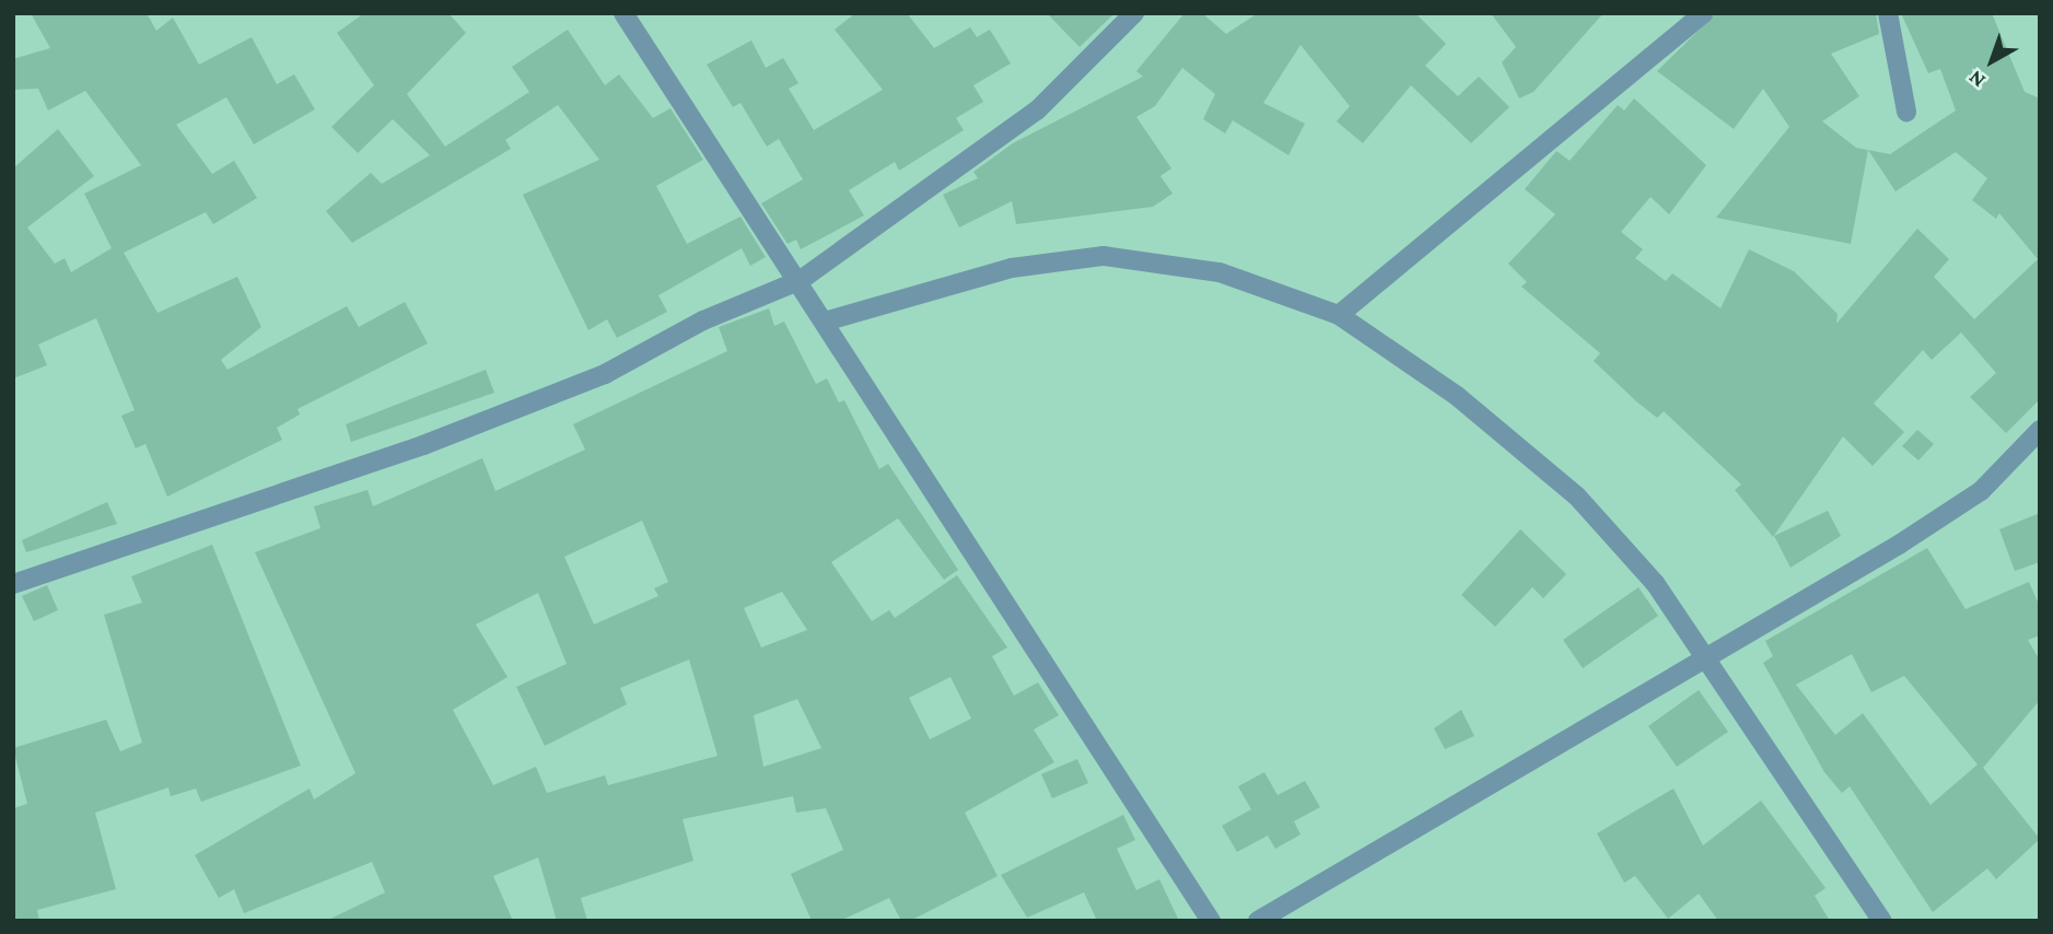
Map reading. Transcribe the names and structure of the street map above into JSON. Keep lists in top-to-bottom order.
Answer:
{
  "north": "bottom left"
}
